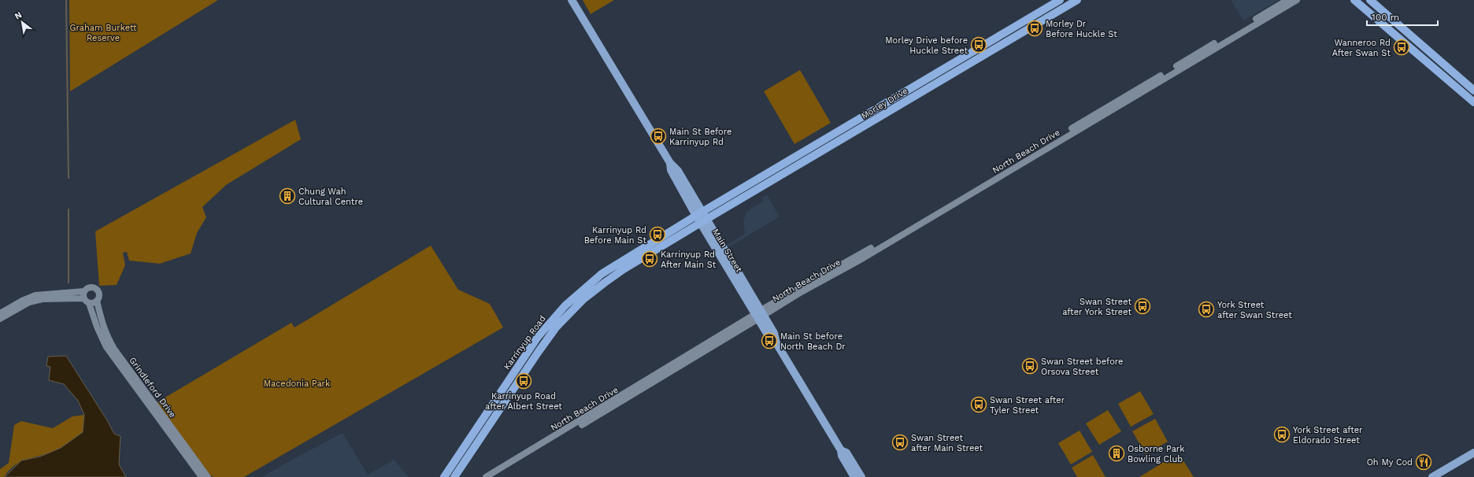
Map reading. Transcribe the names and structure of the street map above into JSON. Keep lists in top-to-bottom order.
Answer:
{
  "streets": {
    "highway": ["Morley Drive", "Karrinyup Road"],
    "main road": ["Main Street"],
    "street": ["North Beach Drive", "Grindleford Drive"]
  },
  "crossings": [
    ["Morley Drive", "Main Street"],
    ["Morley Drive", "Karrinyup Road"],
    ["North Beach Drive", "Main Street"],
    ["Main Street", "Karrinyup Road"]
  ],
  "parks": ["Graham Burkett Reserve", "Macedonia Park"],
  "places": {
    "bus stop": [
      "Morley Dr Before Huckle St",
      "Morley Drive before Huckle Street",
      "Wanneroo Rd After Swan St",
      "Main St Before Karrinyup Rd",
      "Karrinyup Rd Before Main St",
      "Karrinyup Rd After Main St",
      "Swan Street after York Street",
      "York Street after Swan Street",
      "Main St before North Beach Dr",
      "Swan Street before Orsova Street",
      "Karrinyup Road after Albert Street",
      "Swan Street after Tyler Street",
      "York Street after Eldorado Street",
      "Swan Street after Main Street"
    ],
    "building": ["Chung Wah Cultural Centre", "Osborne Park Bowling Club"],
    "restaurant": ["Oh My Cod"]
  },
  "scale_bar": "100 m",
  "north": "top left"
}
